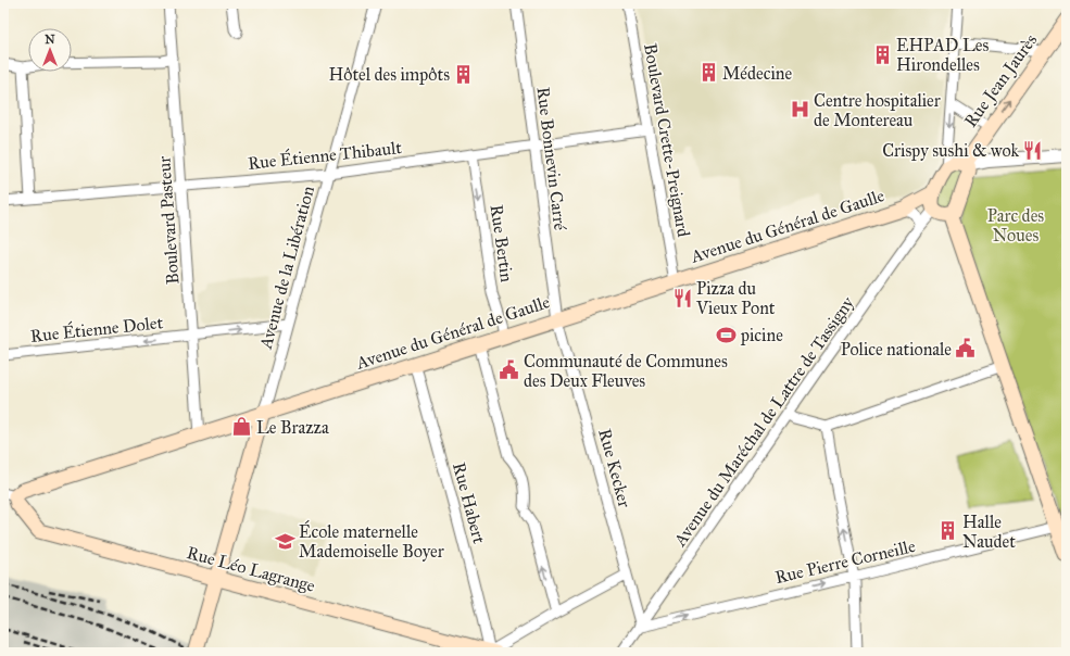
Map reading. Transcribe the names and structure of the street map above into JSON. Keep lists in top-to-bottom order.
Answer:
{
  "streets": {
    "main road": ["Rue Jean Jaurès", "Avenue du Général de Gaulle", "Rue Léo Lagrange"],
    "street": [
      "Boulevard Crette-Preignard",
      "Rue Étienne Thibault",
      "Rue Bonnevin Carré",
      "Boulevard Pasteur",
      "Rue Bertin",
      "Avenue de la Libération",
      "Rue Étienne Dolet",
      "Avenue du Maréchal de Lattre de Tassigny",
      "Rue Kecker",
      "Rue Habert",
      "Rue Pierre Corneille"
    ]
  },
  "crossings": [
    ["Boulevard Crette-Preignard", "Rue Étienne Thibault"],
    ["Boulevard Crette-Preignard", "Avenue du Général de Gaulle"],
    ["Rue Étienne Thibault", "Rue Bonnevin Carré"],
    ["Rue Étienne Thibault", "Boulevard Pasteur"],
    ["Rue Étienne Thibault", "Rue Bertin"],
    ["Rue Étienne Thibault", "Avenue de la Libération"],
    ["Rue Bonnevin Carré", "Avenue du Général de Gaulle"],
    ["Rue Bonnevin Carré", "Rue Kecker"],
    ["Boulevard Pasteur", "Avenue du Général de Gaulle"],
    ["Boulevard Pasteur", "Rue Étienne Dolet"],
    ["Avenue du Général de Gaulle", "Rue Bertin"],
    ["Avenue du Général de Gaulle", "Avenue de la Libération"],
    ["Avenue du Général de Gaulle", "Avenue du Maréchal de Lattre de Tassigny"],
    ["Avenue du Général de Gaulle", "Rue Kecker"],
    ["Avenue du Général de Gaulle", "Rue Habert"],
    ["Avenue du Général de Gaulle", "Rue Léo Lagrange"],
    ["Avenue de la Libération", "Rue Étienne Dolet"],
    ["Avenue du Maréchal de Lattre de Tassigny", "Rue Kecker"],
    ["Avenue du Maréchal de Lattre de Tassigny", "Rue Pierre Corneille"],
    ["Rue Kecker", "Rue Pierre Corneille"],
    ["Rue Habert", "Rue Léo Lagrange"]
  ],
  "one_way": ["Rue Jean Jaurès", "Rue Bertin", "Rue Pierre Corneille"],
  "parks": ["Parc des Noues"],
  "places": {
    "building": [
      "EHPAD Les Hirondelles",
      "Médecine",
      "Hôtel des impôts",
      "Halle Naudet"
    ],
    "hospital": ["Centre hospitalier de Montereau"],
    "restaurant": ["Crispy sushi & wok", "Pizza du Vieux Pont"],
    "sports": ["picine"],
    "public building": ["Police nationale", "Communauté de Communes des Deux Fleuves"],
    "shop": ["Le Brazza"],
    "school or university": ["École maternelle Mademoiselle Boyer"]
  },
  "north": "top"
}
